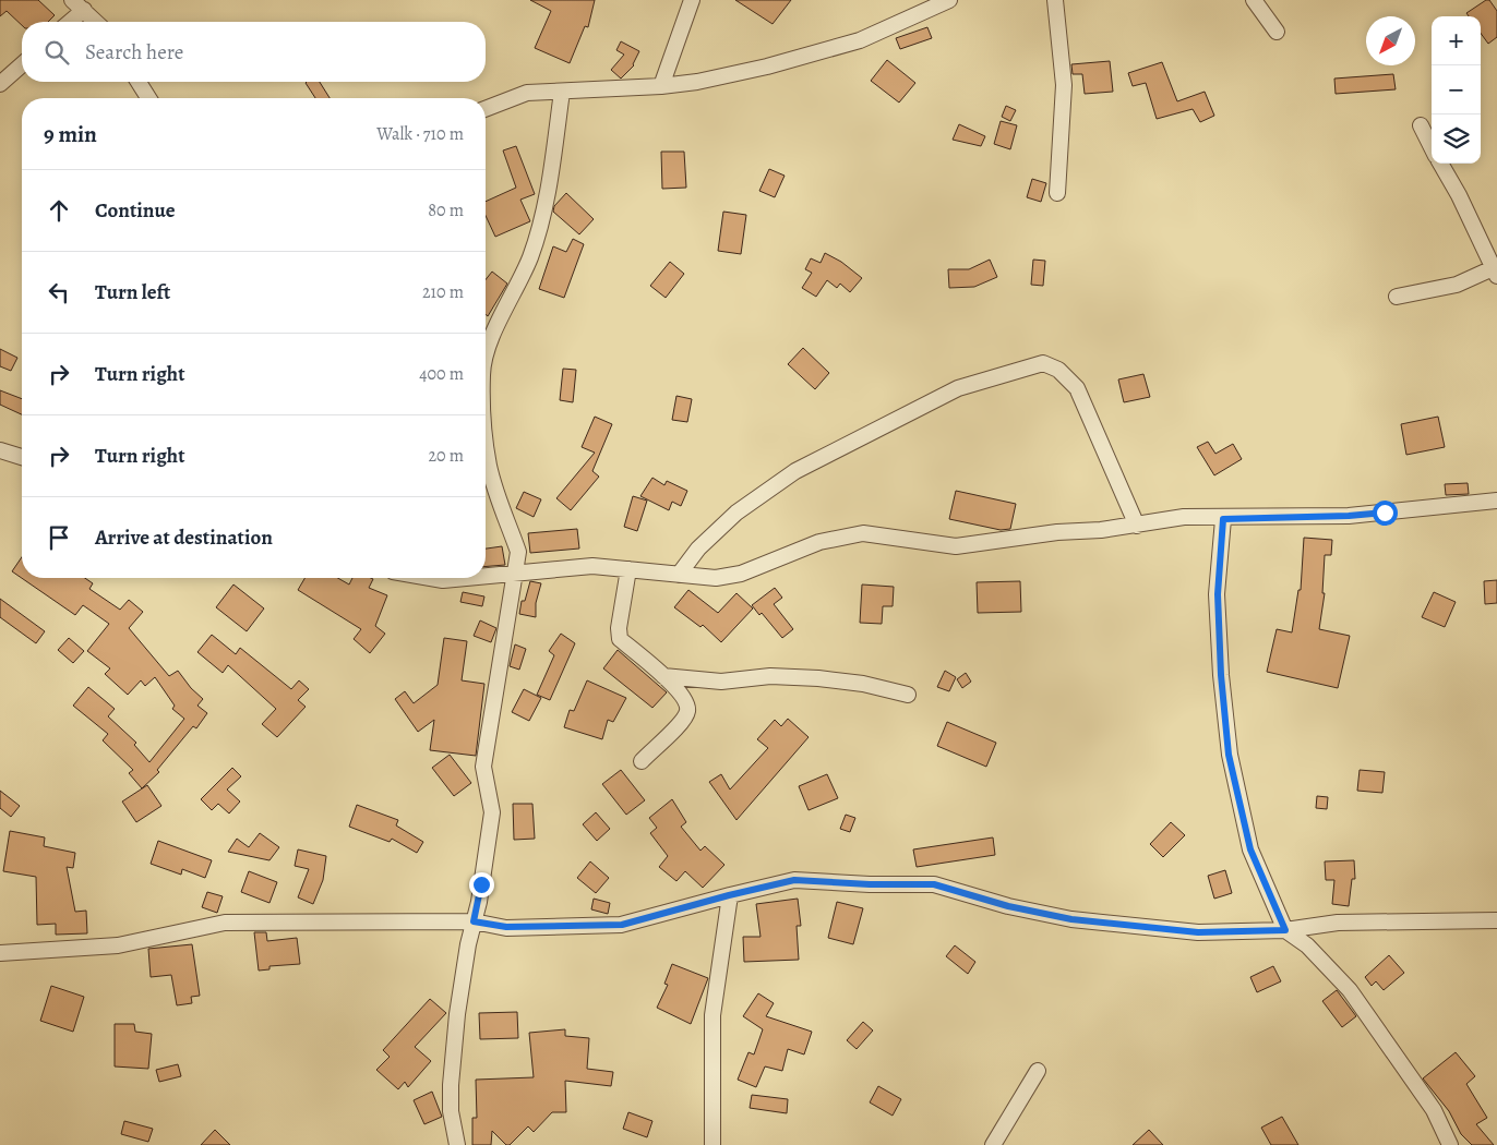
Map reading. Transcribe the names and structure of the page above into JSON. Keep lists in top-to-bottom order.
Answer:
{
  "north": "bottom left",
  "page": {
    "map_buttons": ["+", "−"],
    "search": "Search here",
    "heading": ["9 min", "Walk · 710 m"],
    "list": [
      ["Continue", "80 m"],
      ["Turn left", "210 m"],
      ["Turn right", "400 m"],
      ["Turn right", "20 m"],
      "Arrive at destination"
    ]
  }
}
